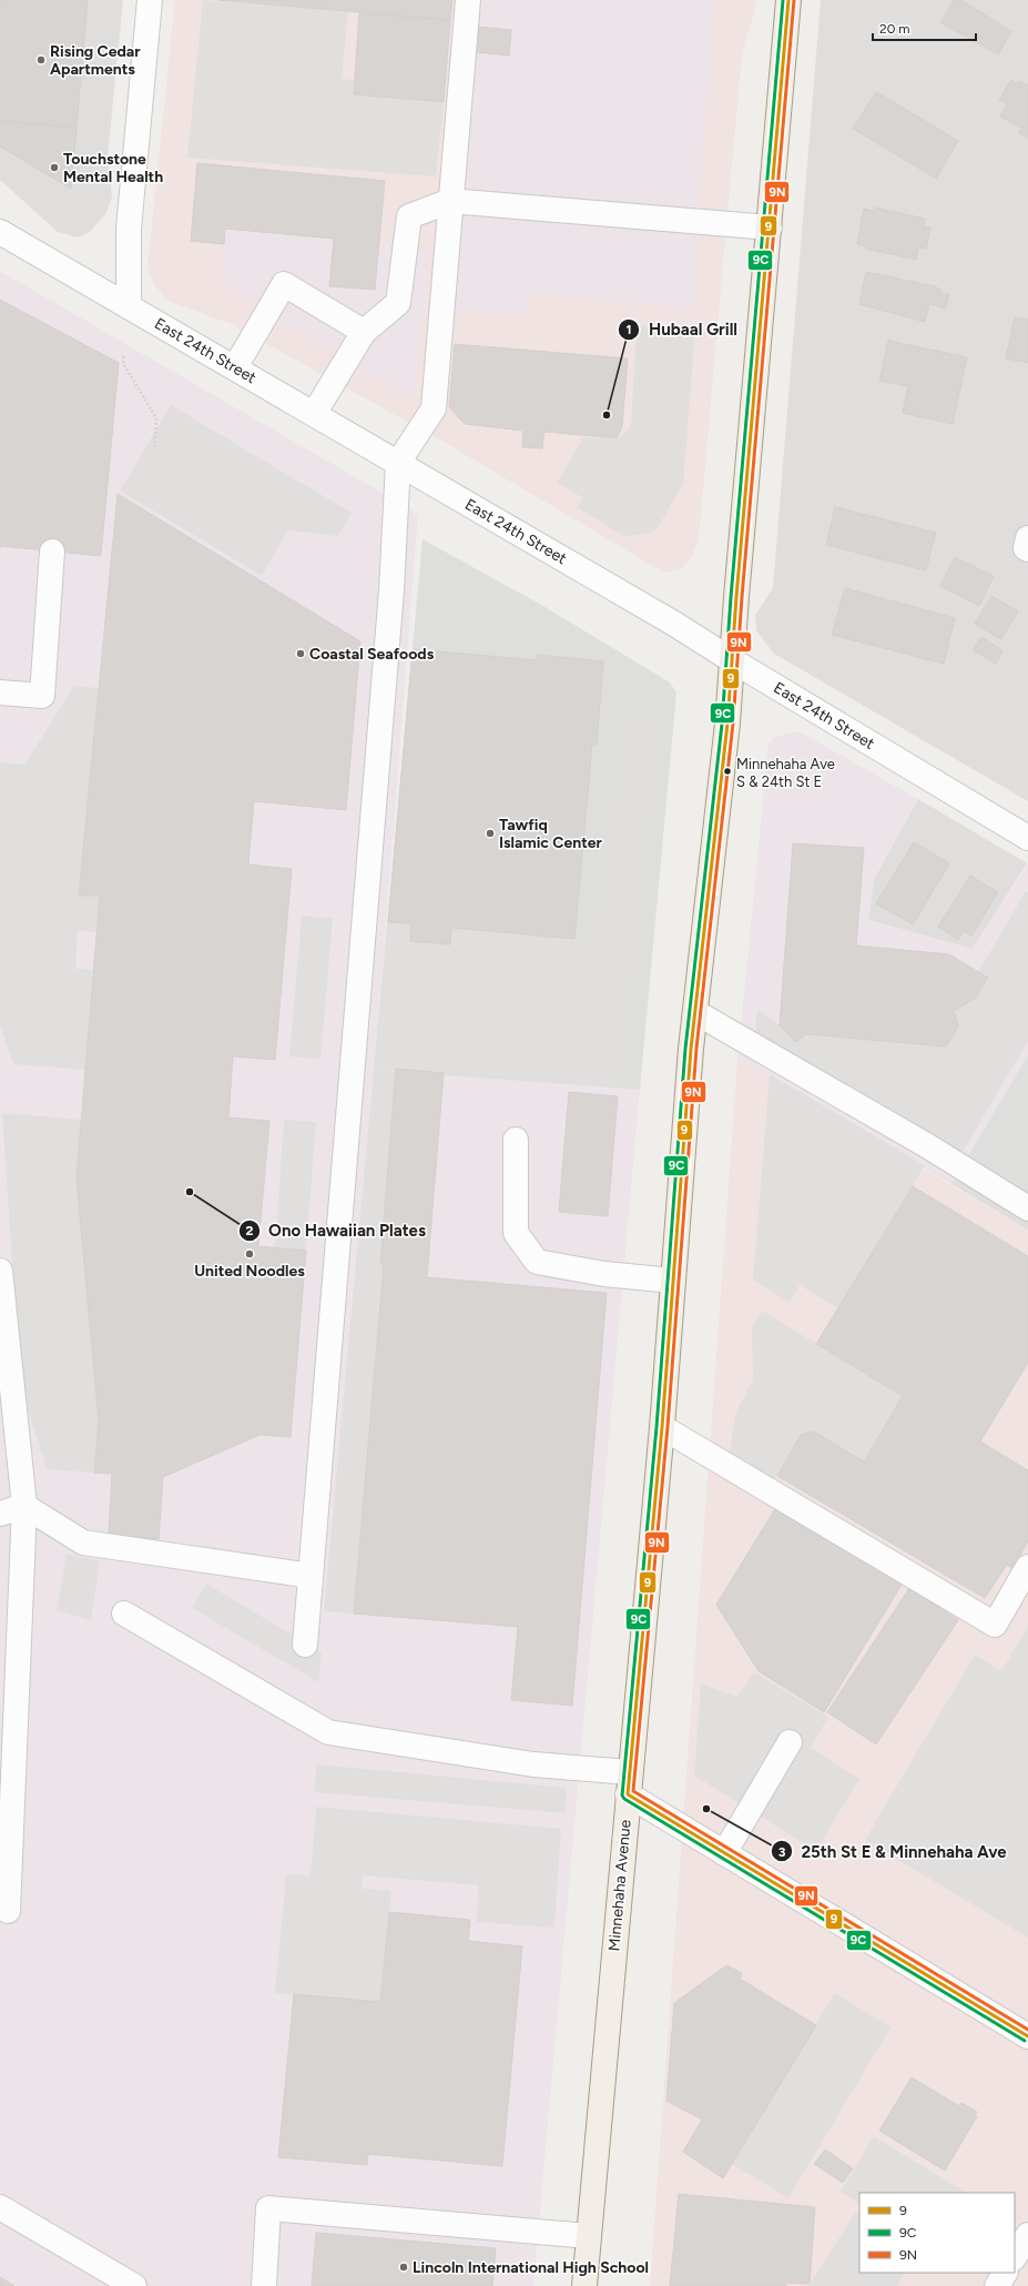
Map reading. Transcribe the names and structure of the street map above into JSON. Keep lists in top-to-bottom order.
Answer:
{
  "streets": {
    "main road": ["Minnehaha Avenue"],
    "street": ["East 24th Street"]
  },
  "crossings": [
    ["East 24th Street", "Minnehaha Avenue"]
  ],
  "places": [
    "Rising Cedar Apartments",
    "Touchstone Mental Health",
    "Hubaal Grill",
    "Coastal Seafoods",
    "Minnehaha Ave S & 24th St E",
    "Tawfiq Islamic Center",
    "Ono Hawaiian Plates",
    "United Noodles",
    "25th St E & Minnehaha Ave",
    "Lincoln International High School"
  ],
  "lines": ["transit line 9", "transit line 9C", "transit line 9N"],
  "legend": ["9", "9C", "9N"],
  "scale_bar": "20 m"
}
